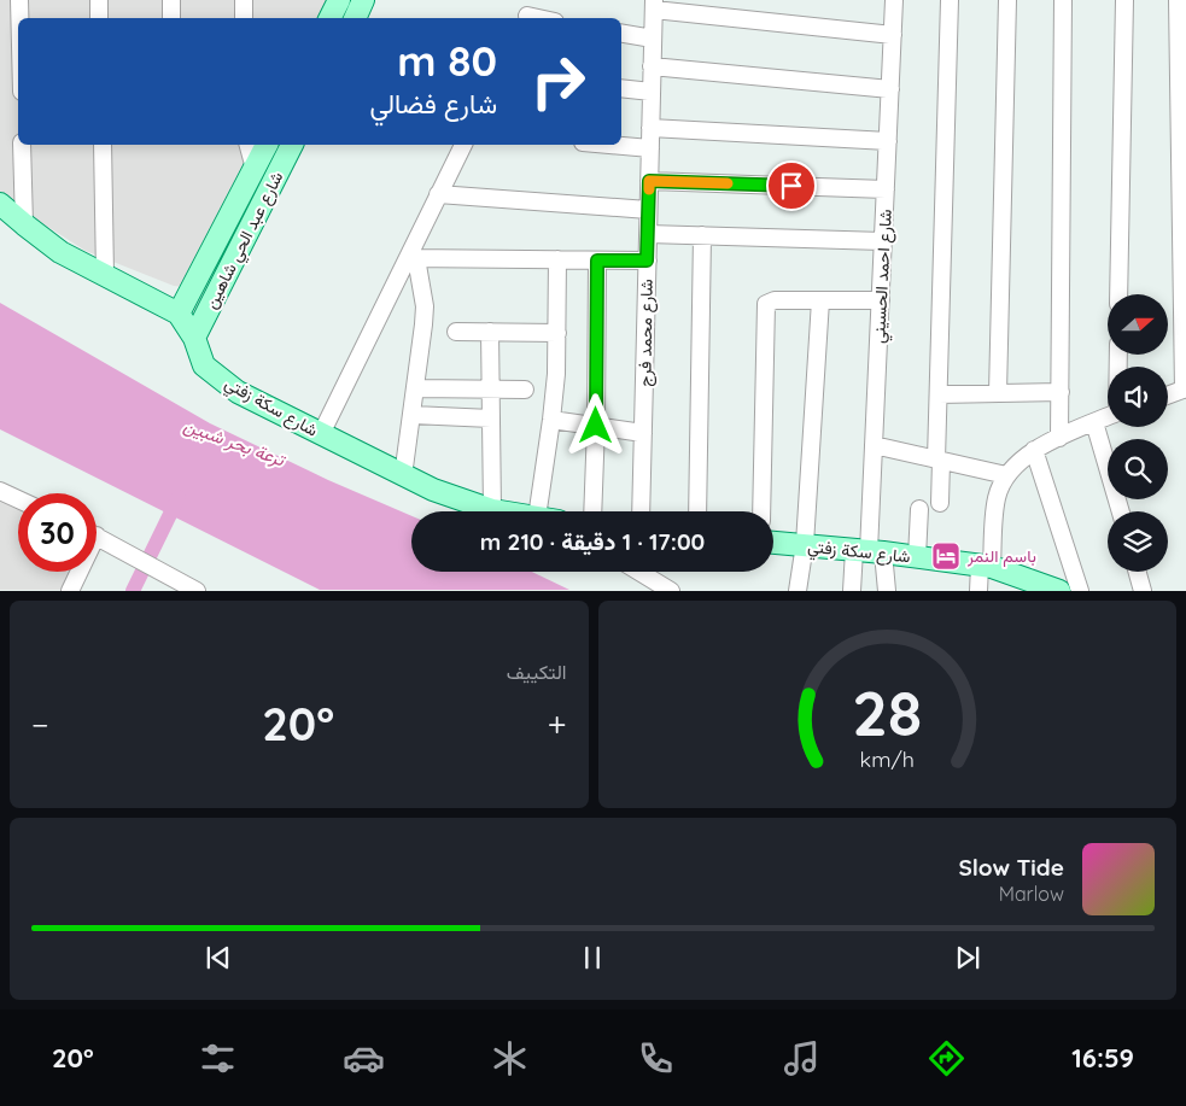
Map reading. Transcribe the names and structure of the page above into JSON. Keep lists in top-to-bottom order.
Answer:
{
  "streets": {
    "main road": ["شارع عبد الحي شاهين", "شارع سكة زفتي"],
    "street": ["شارع احمد الحسيني", "شارع محمد فرج"]
  },
  "crossings": [
    ["شارع عبد الحي شاهين", "شارع سكة زفتي"],
    ["شارع احمد الحسيني", "شارع سكة زفتي"]
  ],
  "water": ["ترعة بحر شبين"],
  "places": {
    "hotel": ["باسم النمر"]
  },
  "north": "right",
  "page": {
    "turn": ["80 m", "شارع فضالي"],
    "limit": "30",
    "trip": "17:00 · 1 دقيقة · 210 m",
    "tile": "التكييف",
    "heat": ["−", "20°", "+"],
    "song": ["Slow Tide", "Marlow"],
    "tabs": ["16:59", "20°"],
    "gauge": ["28", "km/h"]
  }
}
